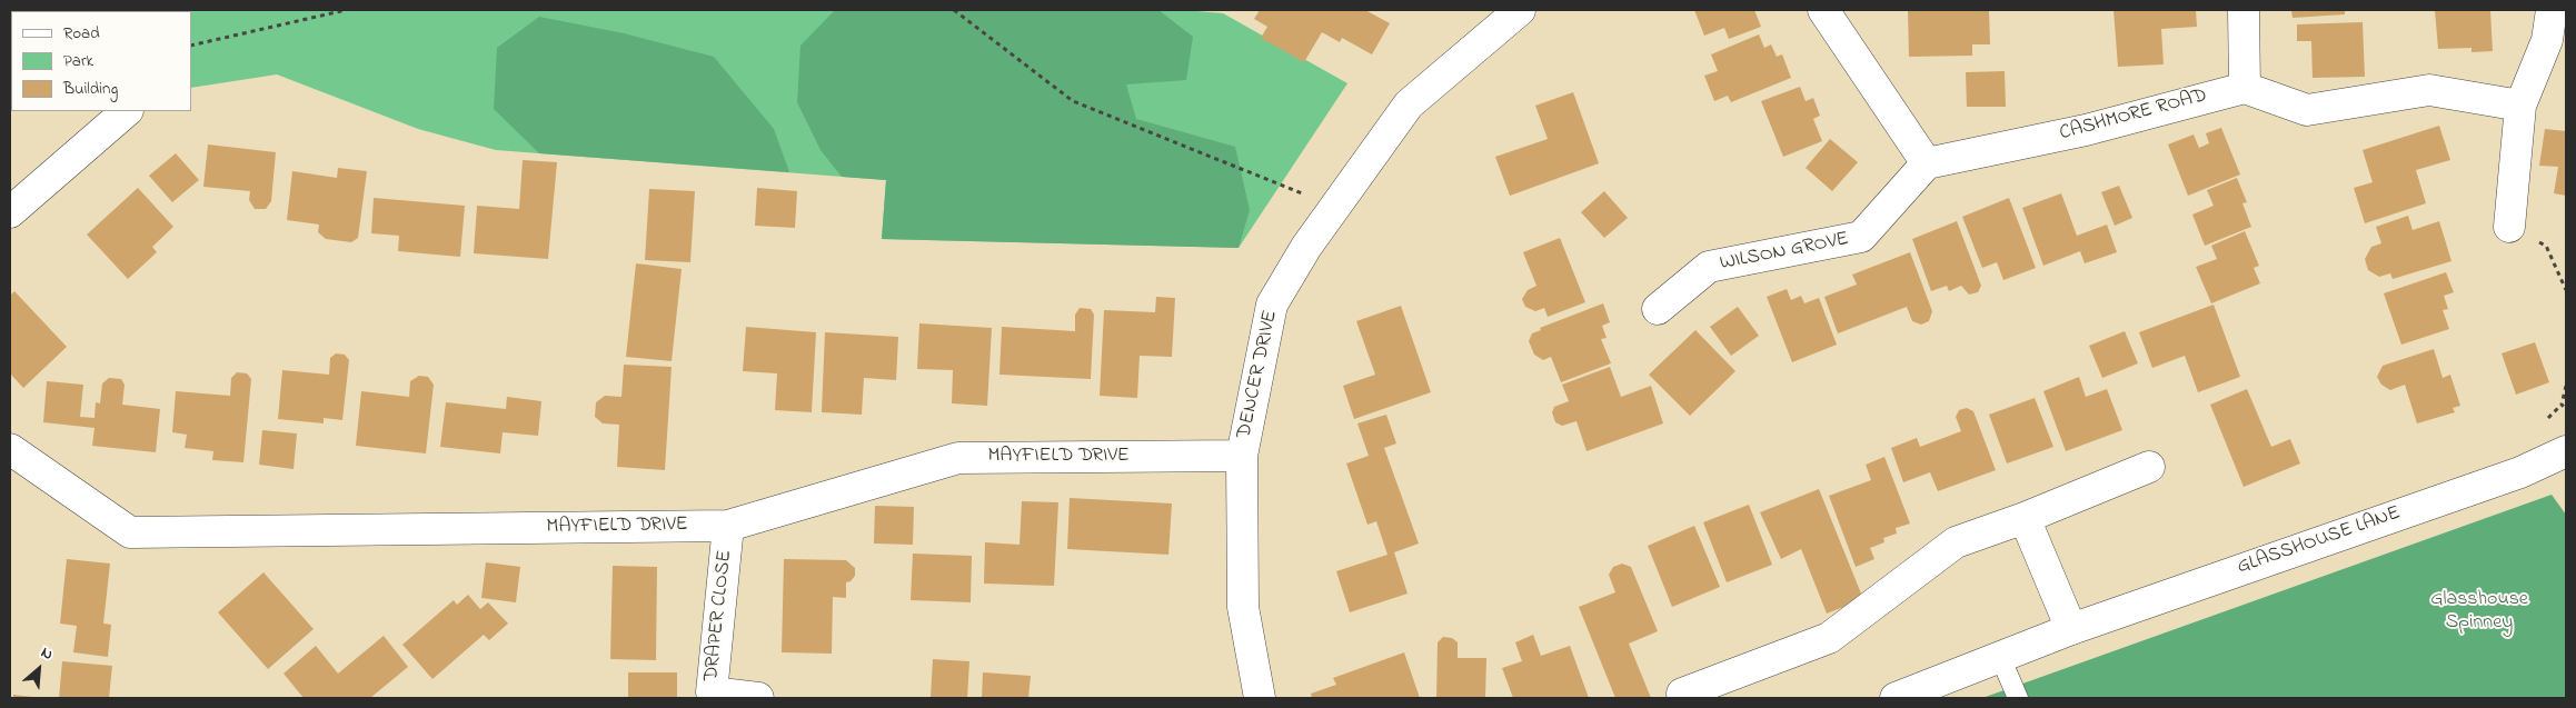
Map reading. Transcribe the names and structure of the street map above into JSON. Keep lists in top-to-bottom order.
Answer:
{
  "streets": {
    "street": [
      "CASHMORE ROAD",
      "WILSON GROVE",
      "DENCER DRIVE",
      "MAYFIELD DRIVE",
      "GLASSHOUSE LANE",
      "DRAPER CLOSE"
    ]
  },
  "crossings": [
    ["CASHMORE ROAD", "WILSON GROVE"],
    ["DENCER DRIVE", "MAYFIELD DRIVE"],
    ["MAYFIELD DRIVE", "DRAPER CLOSE"]
  ],
  "parks": ["Glasshouse Spinney"],
  "legend": ["Road", "Park", "Building"],
  "north": "top right"
}
